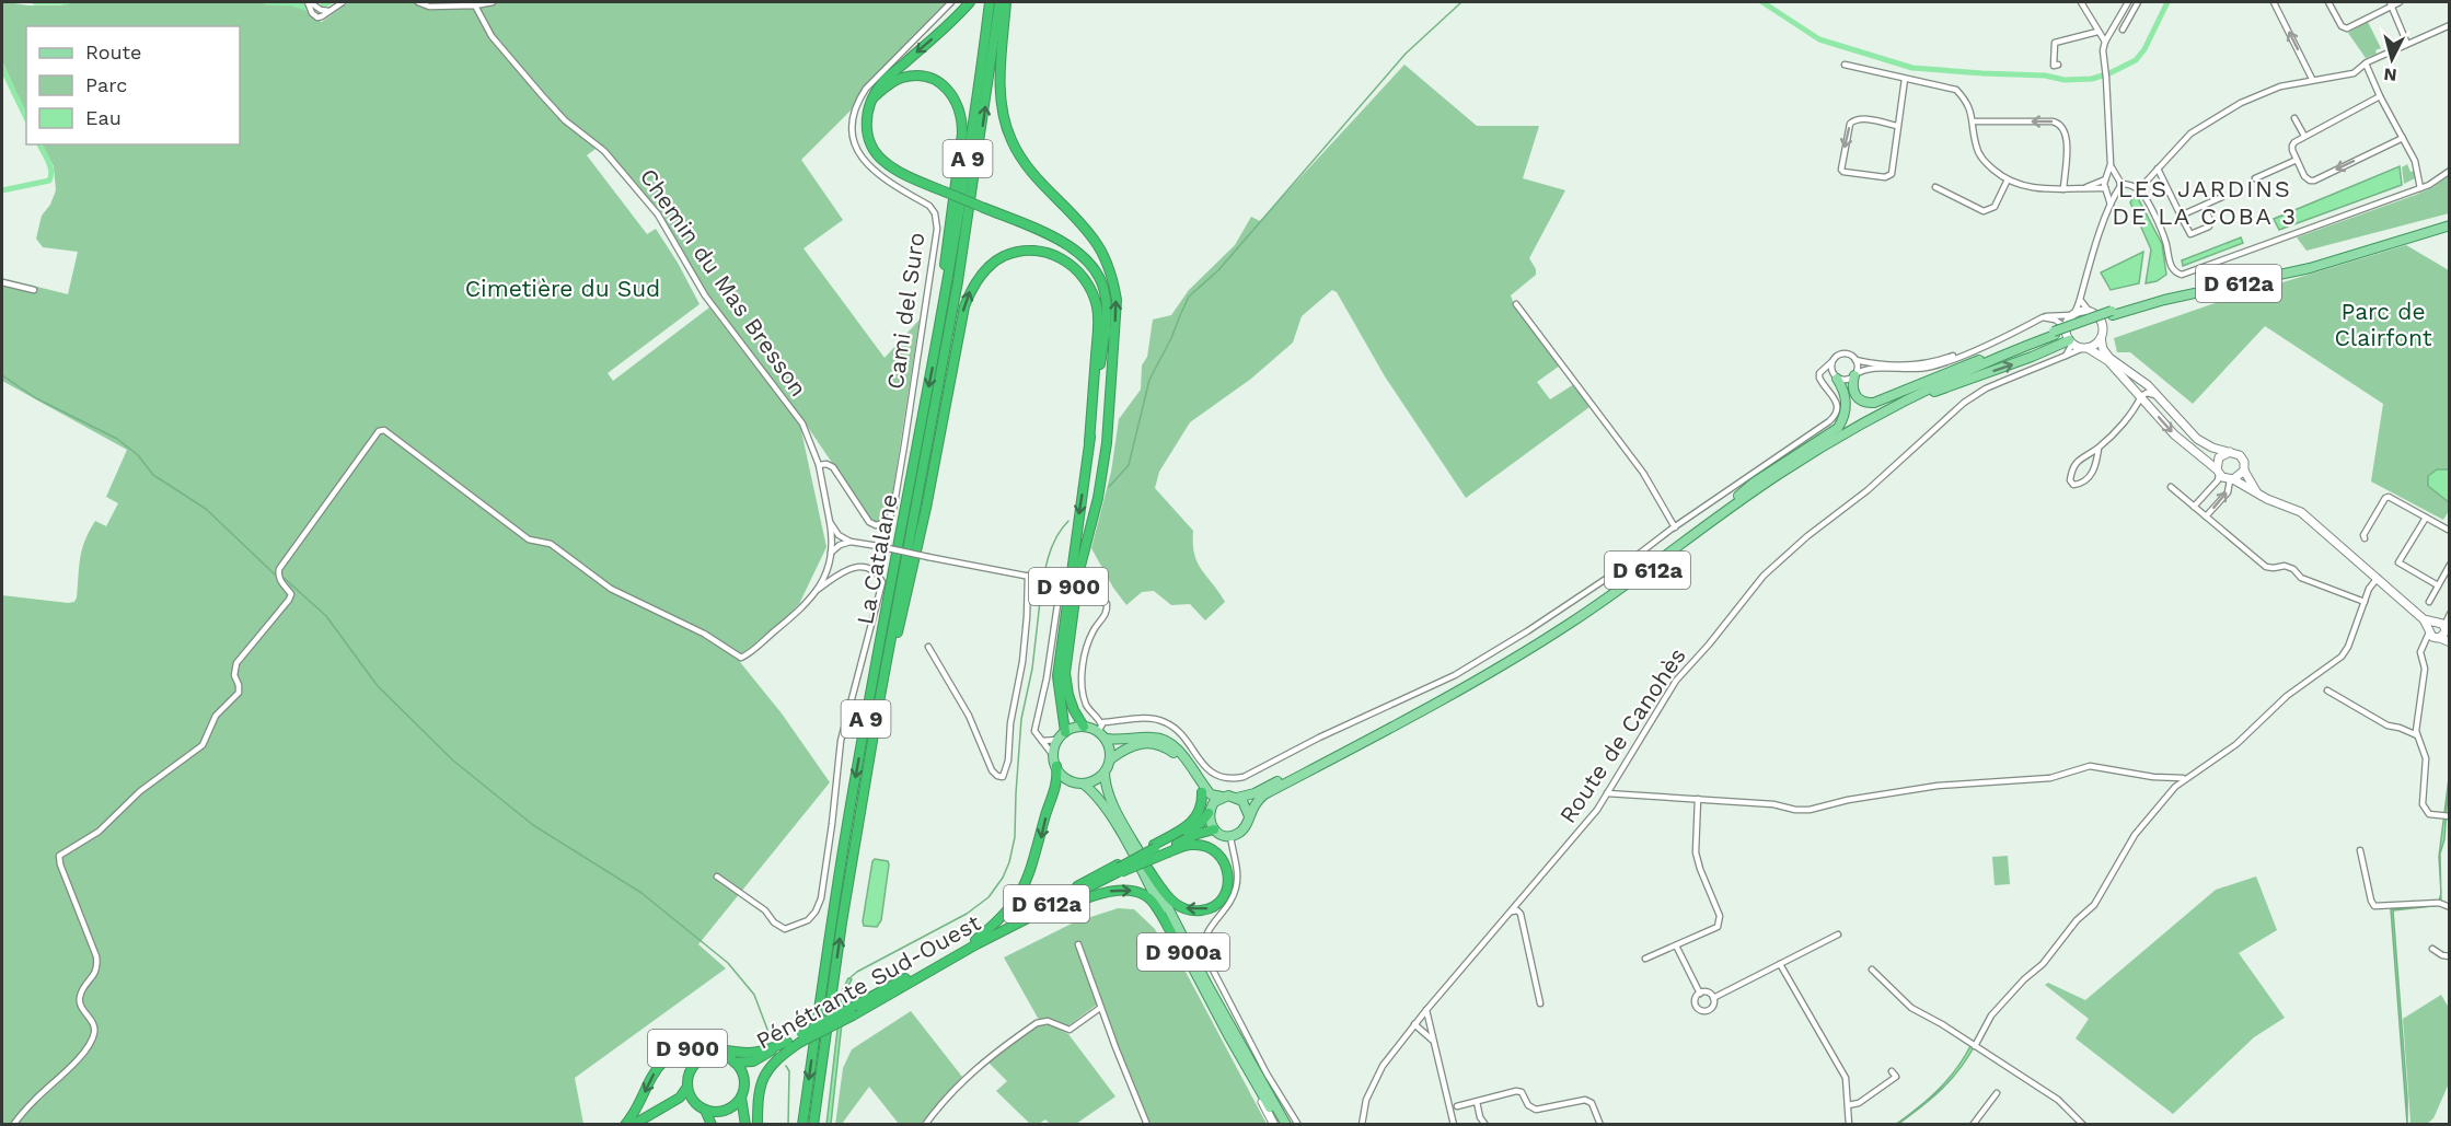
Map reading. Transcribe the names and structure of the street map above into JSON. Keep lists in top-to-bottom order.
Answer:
{
  "streets": {
    "highway": [
      "A 9",
      "D 612a",
      "La Catalane",
      "D 900",
      "D 900a",
      "Pénétrante Sud-Ouest"
    ],
    "street": ["Chemin du Mas Bresson", "Cami del Suro", "Route de Canohès"]
  },
  "crossings": [
    ["Chemin du Mas Bresson", "Cami del Suro"],
    ["D 612a", "Pénétrante Sud-Ouest"],
    ["D 900", "D 900a"],
    ["D 900", "Pénétrante Sud-Ouest"],
    ["D 900a", "Pénétrante Sud-Ouest"]
  ],
  "districts": ["LES JARDINS DE LA COBA 3"],
  "parks": ["Cimetière du Sud", "Parc de Clairfont"],
  "legend": ["Route", "Parc", "Eau"],
  "north": "bottom"
}
